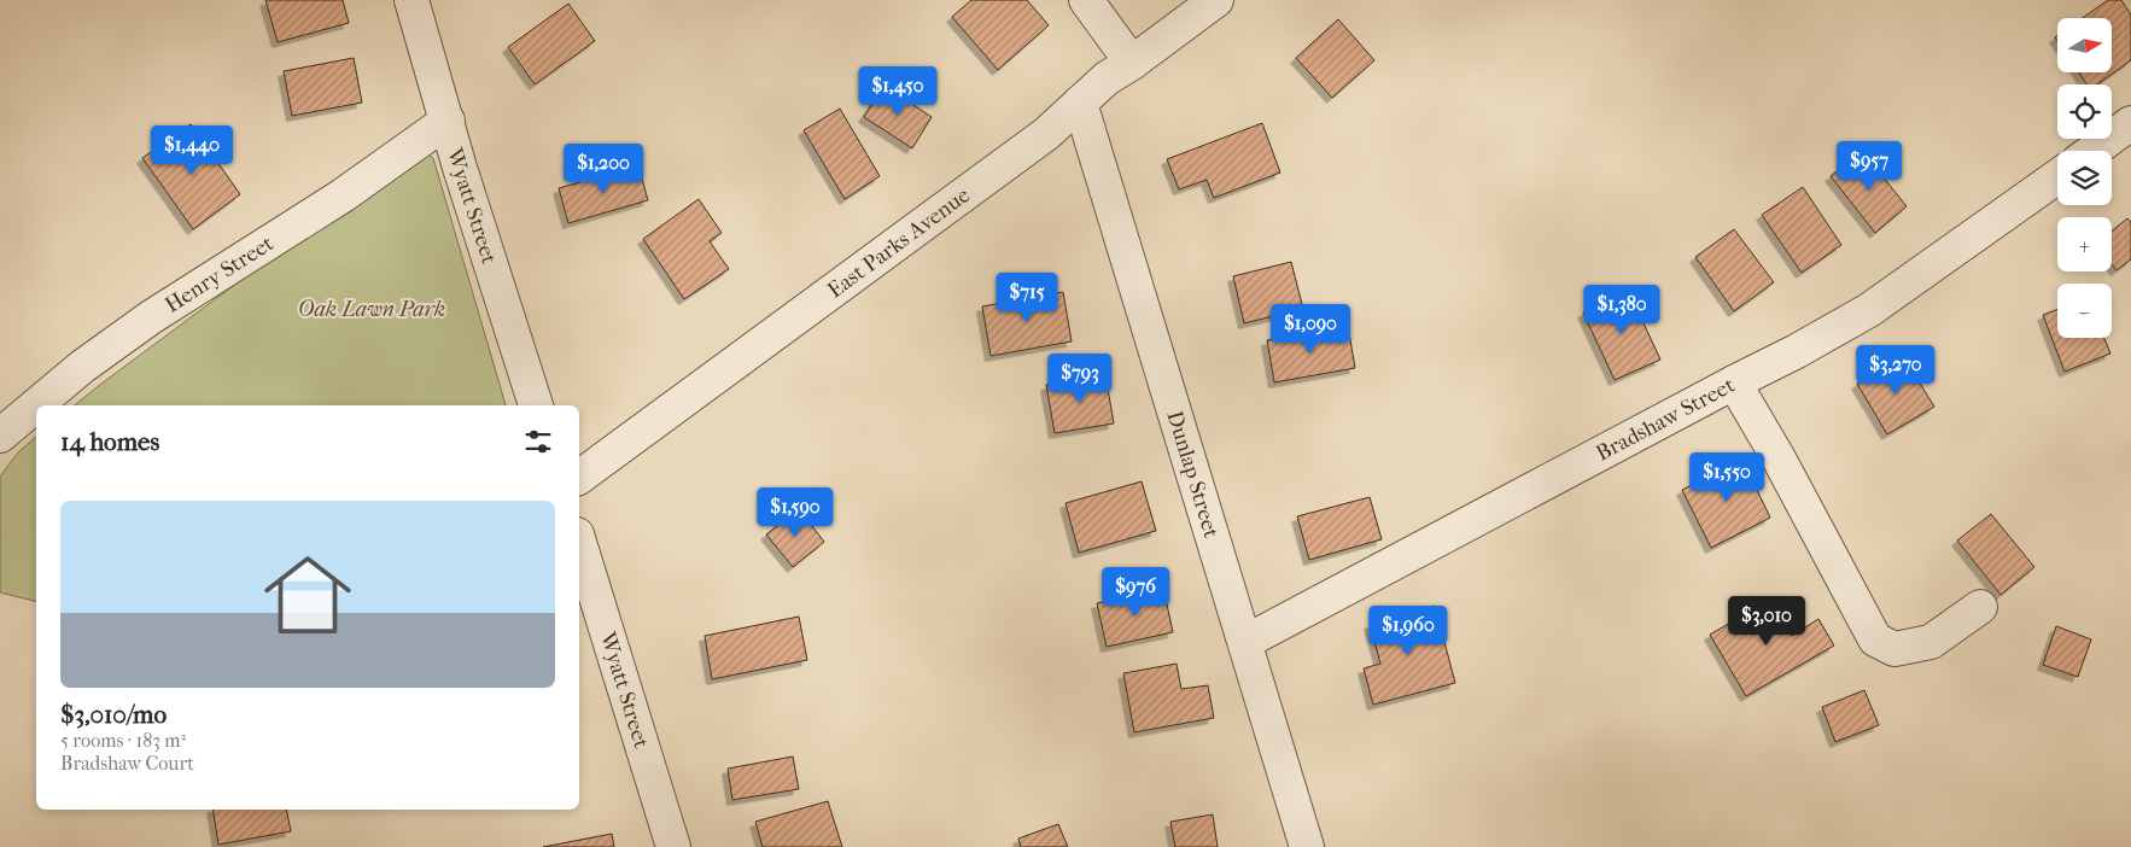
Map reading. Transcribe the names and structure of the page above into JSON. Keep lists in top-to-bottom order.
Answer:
{
  "streets": {
    "street": [
      "Wyatt Street",
      "East Parks Avenue",
      "Henry Street",
      "Bradshaw Street",
      "Dunlap Street"
    ]
  },
  "crossings": [
    ["Wyatt Street", "Henry Street"],
    ["East Parks Avenue", "Dunlap Street"],
    ["Bradshaw Street", "Dunlap Street"]
  ],
  "parks": ["Oak Lawn Park"],
  "north": "right",
  "page": {
    "map_buttons": ["+", "−"],
    "price": [
      "$1,450",
      "$1,440",
      "$957",
      "$1,200",
      "$715",
      "$1,380",
      "$1,090",
      "$3,270",
      "$793",
      "$1,550",
      "$1,590",
      "$976",
      "$3,010",
      "$1,960"
    ],
    "heading": "14 homes",
    "list": [
      {
        "name": "$3,010/mo",
        "note": "5 rooms · 183 m² · Bradshaw Court"
      }
    ]
  }
}
